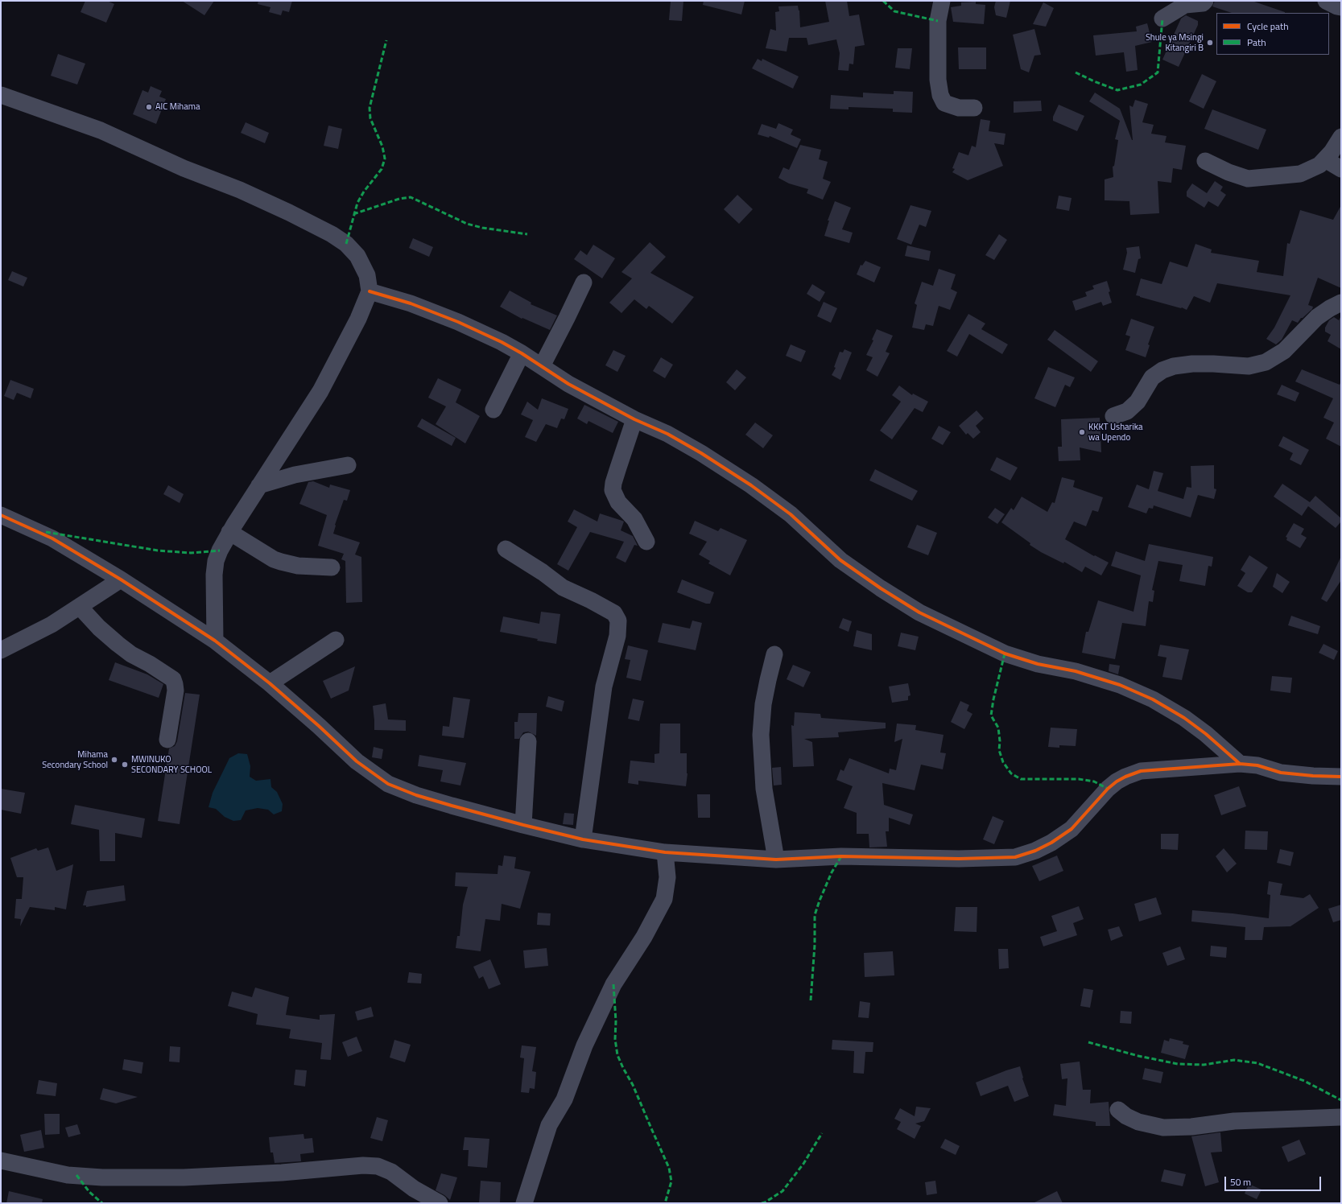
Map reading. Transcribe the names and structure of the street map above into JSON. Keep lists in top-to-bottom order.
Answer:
{
  "places": [
    "Shule ya Msingi Kitangiri B",
    "AIC Mihama",
    "KKKT Usharika wa Upendo",
    "Mihama Secondary School",
    "MWINUKO SECONDARY SCHOOL"
  ],
  "legend": ["Cycle path", "Path"],
  "scale_bar": "50 m"
}
